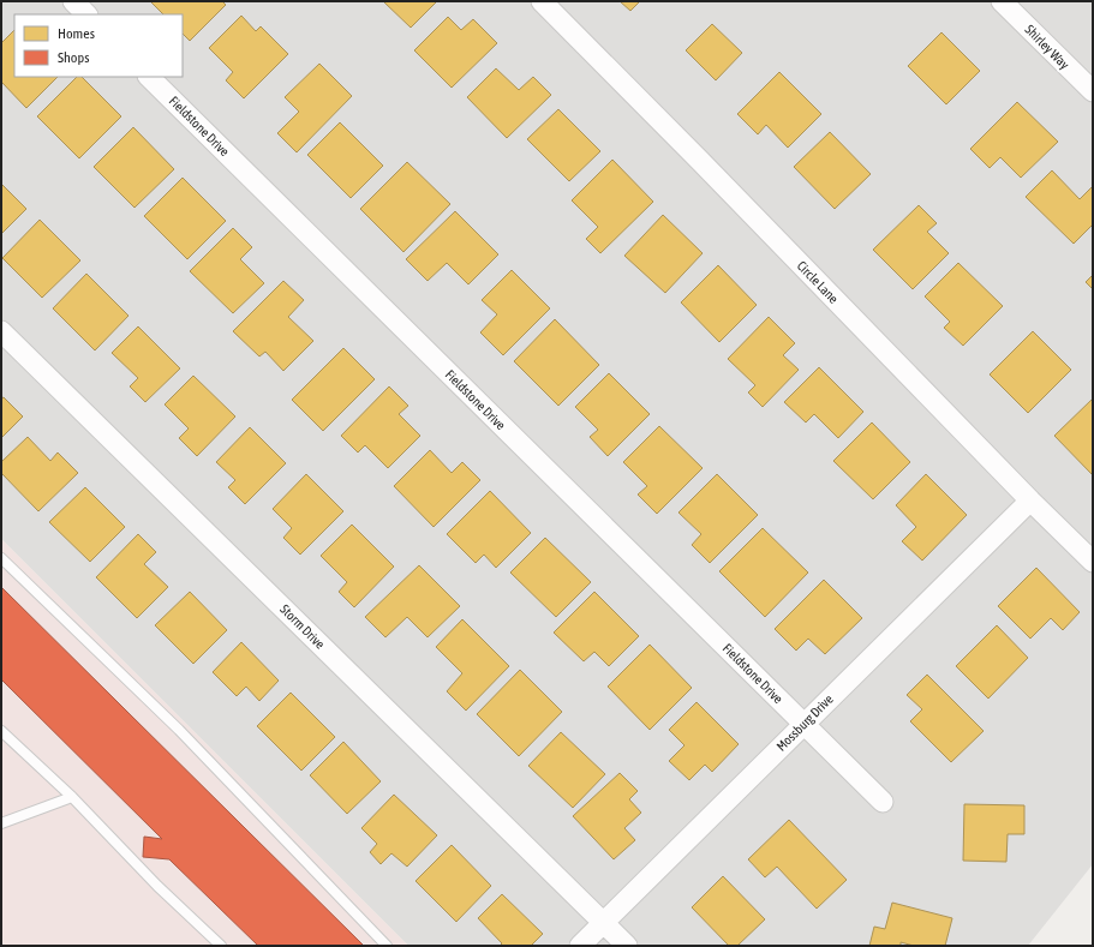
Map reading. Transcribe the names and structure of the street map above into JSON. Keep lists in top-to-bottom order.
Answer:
{
  "streets": {
    "street": [
      "Shirley Way",
      "Fieldstone Drive",
      "Circle Lane",
      "Storm Drive",
      "Mossburg Drive"
    ]
  },
  "crossings": [
    ["Fieldstone Drive", "Mossburg Drive"],
    ["Circle Lane", "Mossburg Drive"],
    ["Storm Drive", "Mossburg Drive"]
  ],
  "legend": ["Homes", "Shops"]
}
